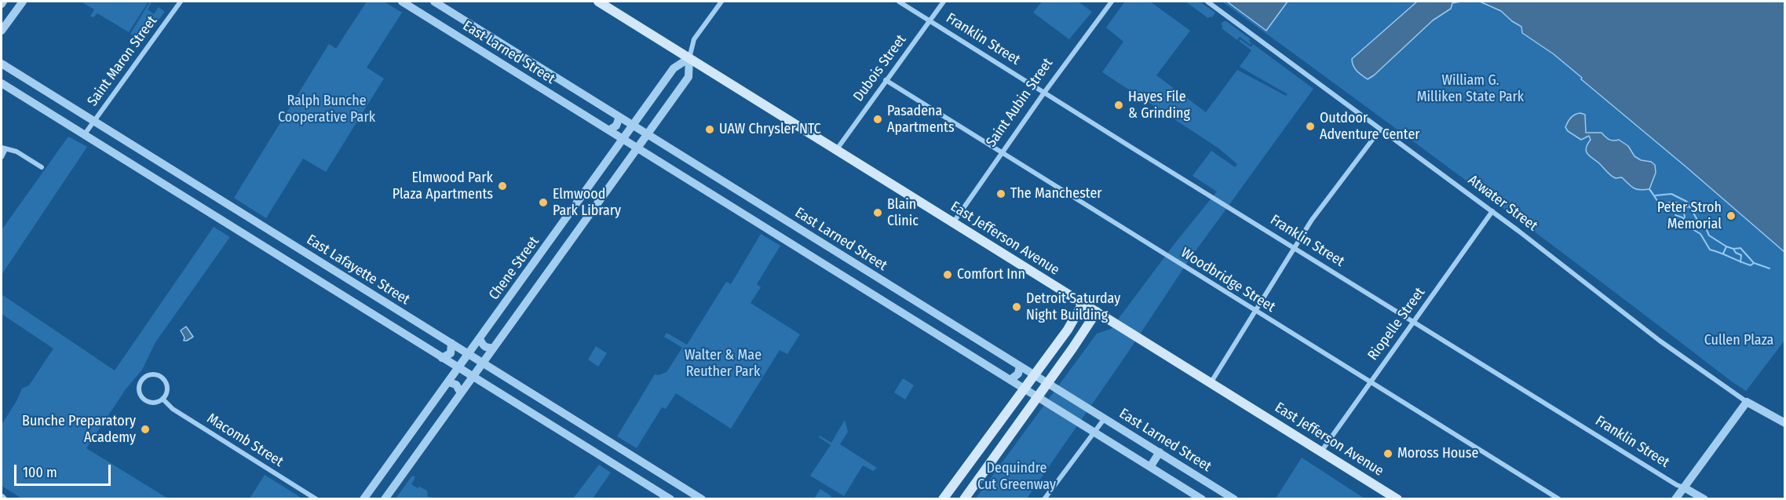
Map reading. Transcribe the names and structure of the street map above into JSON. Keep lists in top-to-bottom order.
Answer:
{
  "streets": {
    "main road": ["East Jefferson Avenue"],
    "street": [
      "Franklin Street",
      "East Larned Street",
      "Saint Maron Street",
      "Dubois Street",
      "Saint Aubin Street",
      "Atwater Street",
      "Chene Street",
      "East Lafayette Street",
      "Woodbridge Street",
      "Riopelle Street",
      "Macomb Street"
    ]
  },
  "crossings": [
    ["Franklin Street", "Dubois Street"],
    ["Franklin Street", "Saint Aubin Street"],
    ["Franklin Street", "Riopelle Street"],
    ["East Larned Street", "Chene Street"],
    ["Saint Maron Street", "East Lafayette Street"],
    ["Dubois Street", "East Jefferson Avenue"],
    ["Dubois Street", "Woodbridge Street"],
    ["Saint Aubin Street", "East Jefferson Avenue"],
    ["Saint Aubin Street", "Woodbridge Street"],
    ["Atwater Street", "Riopelle Street"],
    ["East Jefferson Avenue", "Chene Street"],
    ["East Jefferson Avenue", "Riopelle Street"],
    ["Chene Street", "East Lafayette Street"],
    ["Woodbridge Street", "Riopelle Street"]
  ],
  "parks": [
    "William G. Milliken State Park",
    "Ralph Bunche Cooperative Park",
    "Cullen Plaza",
    "Walter & Mae Reuther Park",
    "Dequindre Cut Greenway"
  ],
  "places": [
    "Hayes File & Grinding",
    "Pasadena Apartments",
    "Outdoor Adventure Center",
    "UAW Chrysler NTC",
    "Elmwood Park Plaza Apartments",
    "The Manchester",
    "Elmwood Park Library",
    "Blain Clinic",
    "Peter Stroh Memorial",
    "Comfort Inn",
    "Detroit Saturday Night Building",
    "Bunche Preparatory Academy",
    "Moross House"
  ],
  "scale_bar": "100 m"
}
